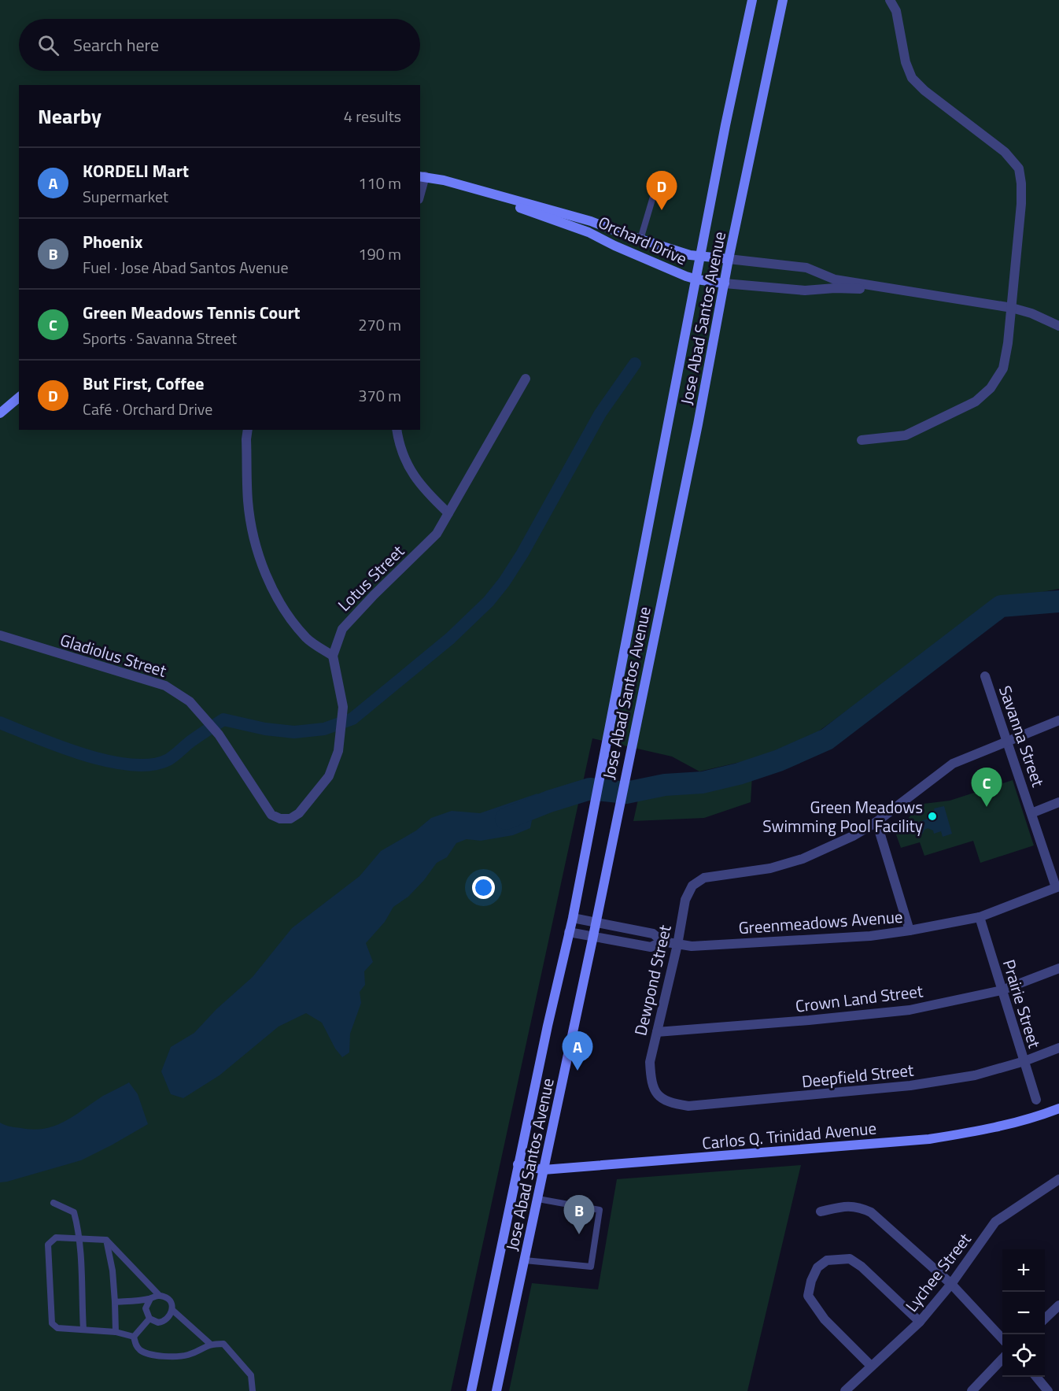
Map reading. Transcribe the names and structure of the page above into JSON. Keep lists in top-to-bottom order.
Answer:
{
  "streets": {
    "main road": ["Orchard Drive", "Jose Abad Santos Avenue", "Carlos Q. Trinidad Avenue"],
    "street": [
      "Lotus Street",
      "Gladiolus Street",
      "Savanna Street",
      "Greenmeadows Avenue",
      "Dewpond Street",
      "Crown Land Street",
      "Prairie Street",
      "Deepfield Street",
      "Lychee Street"
    ]
  },
  "crossings": [
    ["Orchard Drive", "Jose Abad Santos Avenue"],
    ["Jose Abad Santos Avenue", "Greenmeadows Avenue"],
    ["Jose Abad Santos Avenue", "Carlos Q. Trinidad Avenue"],
    ["Lotus Street", "Gladiolus Street"],
    ["Savanna Street", "Greenmeadows Avenue"],
    ["Greenmeadows Avenue", "Dewpond Street"],
    ["Greenmeadows Avenue", "Prairie Street"],
    ["Dewpond Street", "Crown Land Street"],
    ["Dewpond Street", "Deepfield Street"],
    ["Crown Land Street", "Prairie Street"],
    ["Prairie Street", "Deepfield Street"]
  ],
  "places": ["Green Meadows Swimming Pool Facility"],
  "page": {
    "search": "Search here",
    "heading": ["Nearby", "4 results"],
    "list": [
      {
        "mark": "A",
        "name": "KORDELI Mart",
        "note": "Supermarket",
        "value": "110 m"
      },
      {
        "mark": "B",
        "name": "Phoenix",
        "note": "Fuel · Jose Abad Santos Avenue",
        "value": "190 m"
      },
      {
        "mark": "C",
        "name": "Green Meadows Tennis Court",
        "note": "Sports · Savanna Street",
        "value": "270 m"
      },
      {
        "mark": "D",
        "name": "But First, Coffee",
        "note": "Café · Orchard Drive",
        "value": "370 m"
      }
    ],
    "pins": [
      "D",
      "C",
      "A",
      "B"
    ],
    "map_buttons": ["+", "−"]
  }
}
